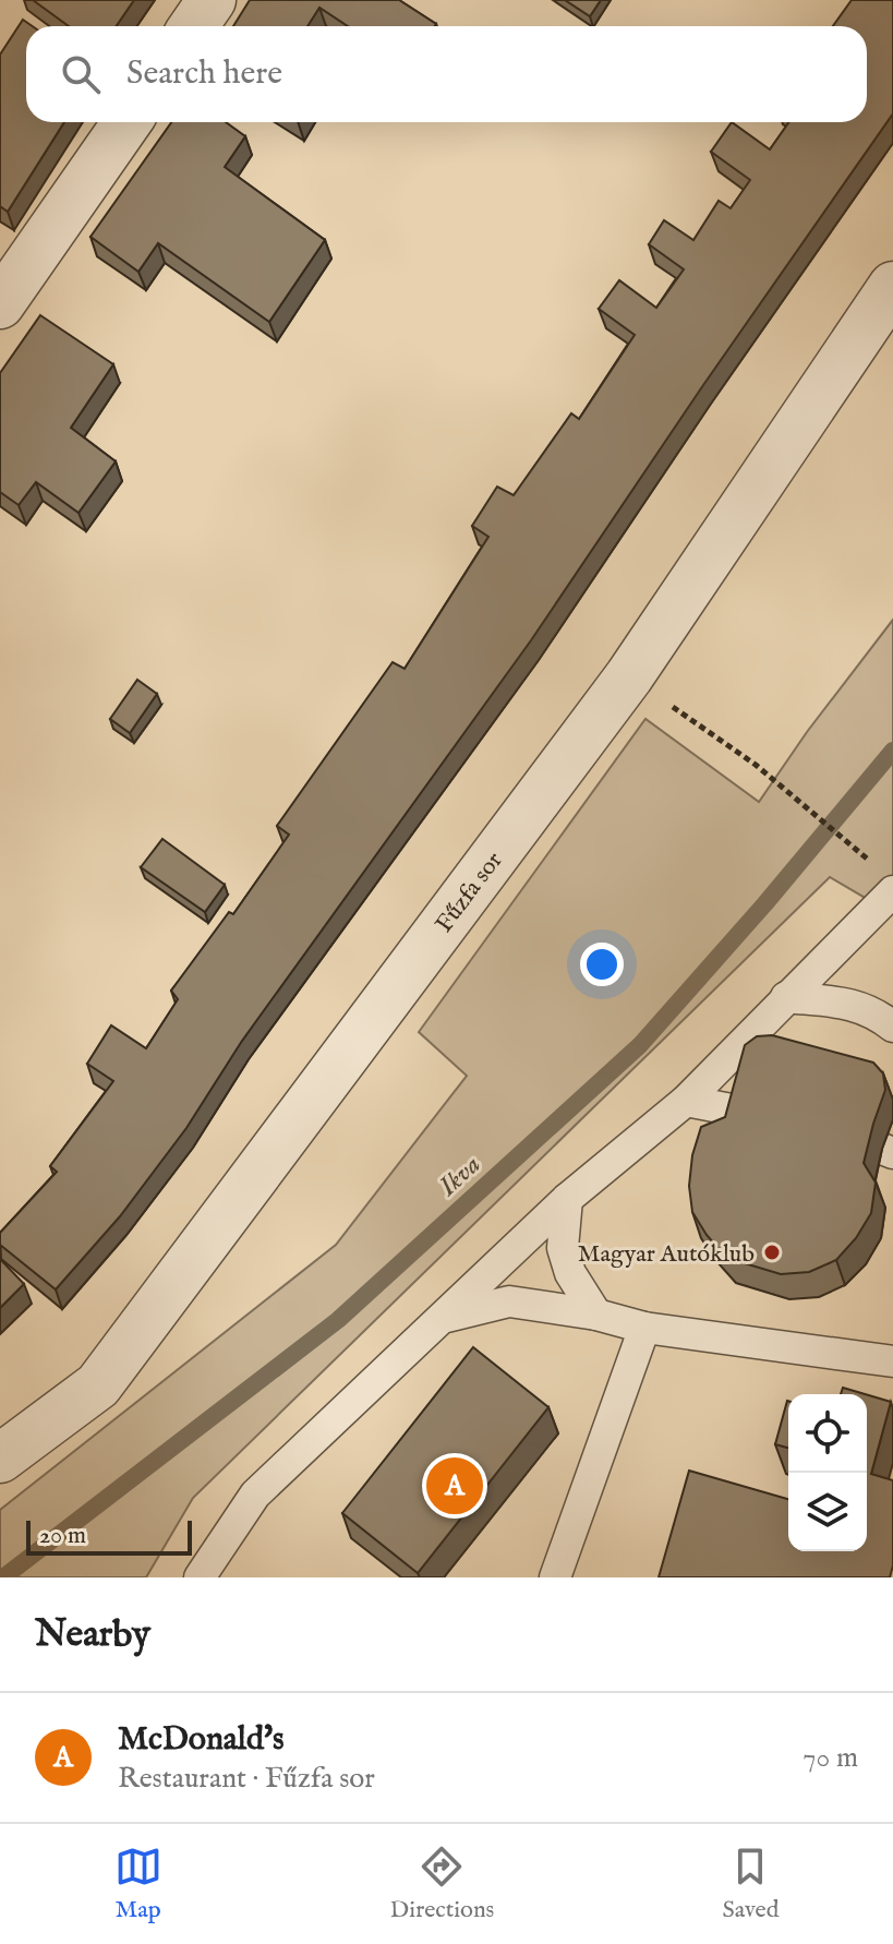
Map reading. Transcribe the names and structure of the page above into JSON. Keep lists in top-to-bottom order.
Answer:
{
  "streets": {
    "street": ["Fűzfa sor"]
  },
  "water": ["Ikva"],
  "places": ["Magyar Autóklub"],
  "scale_bar": "20 m",
  "page": {
    "search": "Search here",
    "pins": "A",
    "scale": "20 m",
    "heading": "Nearby",
    "list": [
      {
        "mark": "A",
        "name": "McDonald's",
        "note": "Restaurant · Fűzfa sor",
        "value": "70 m"
      }
    ],
    "nav": ["Map", "Directions", "Saved"]
  }
}
